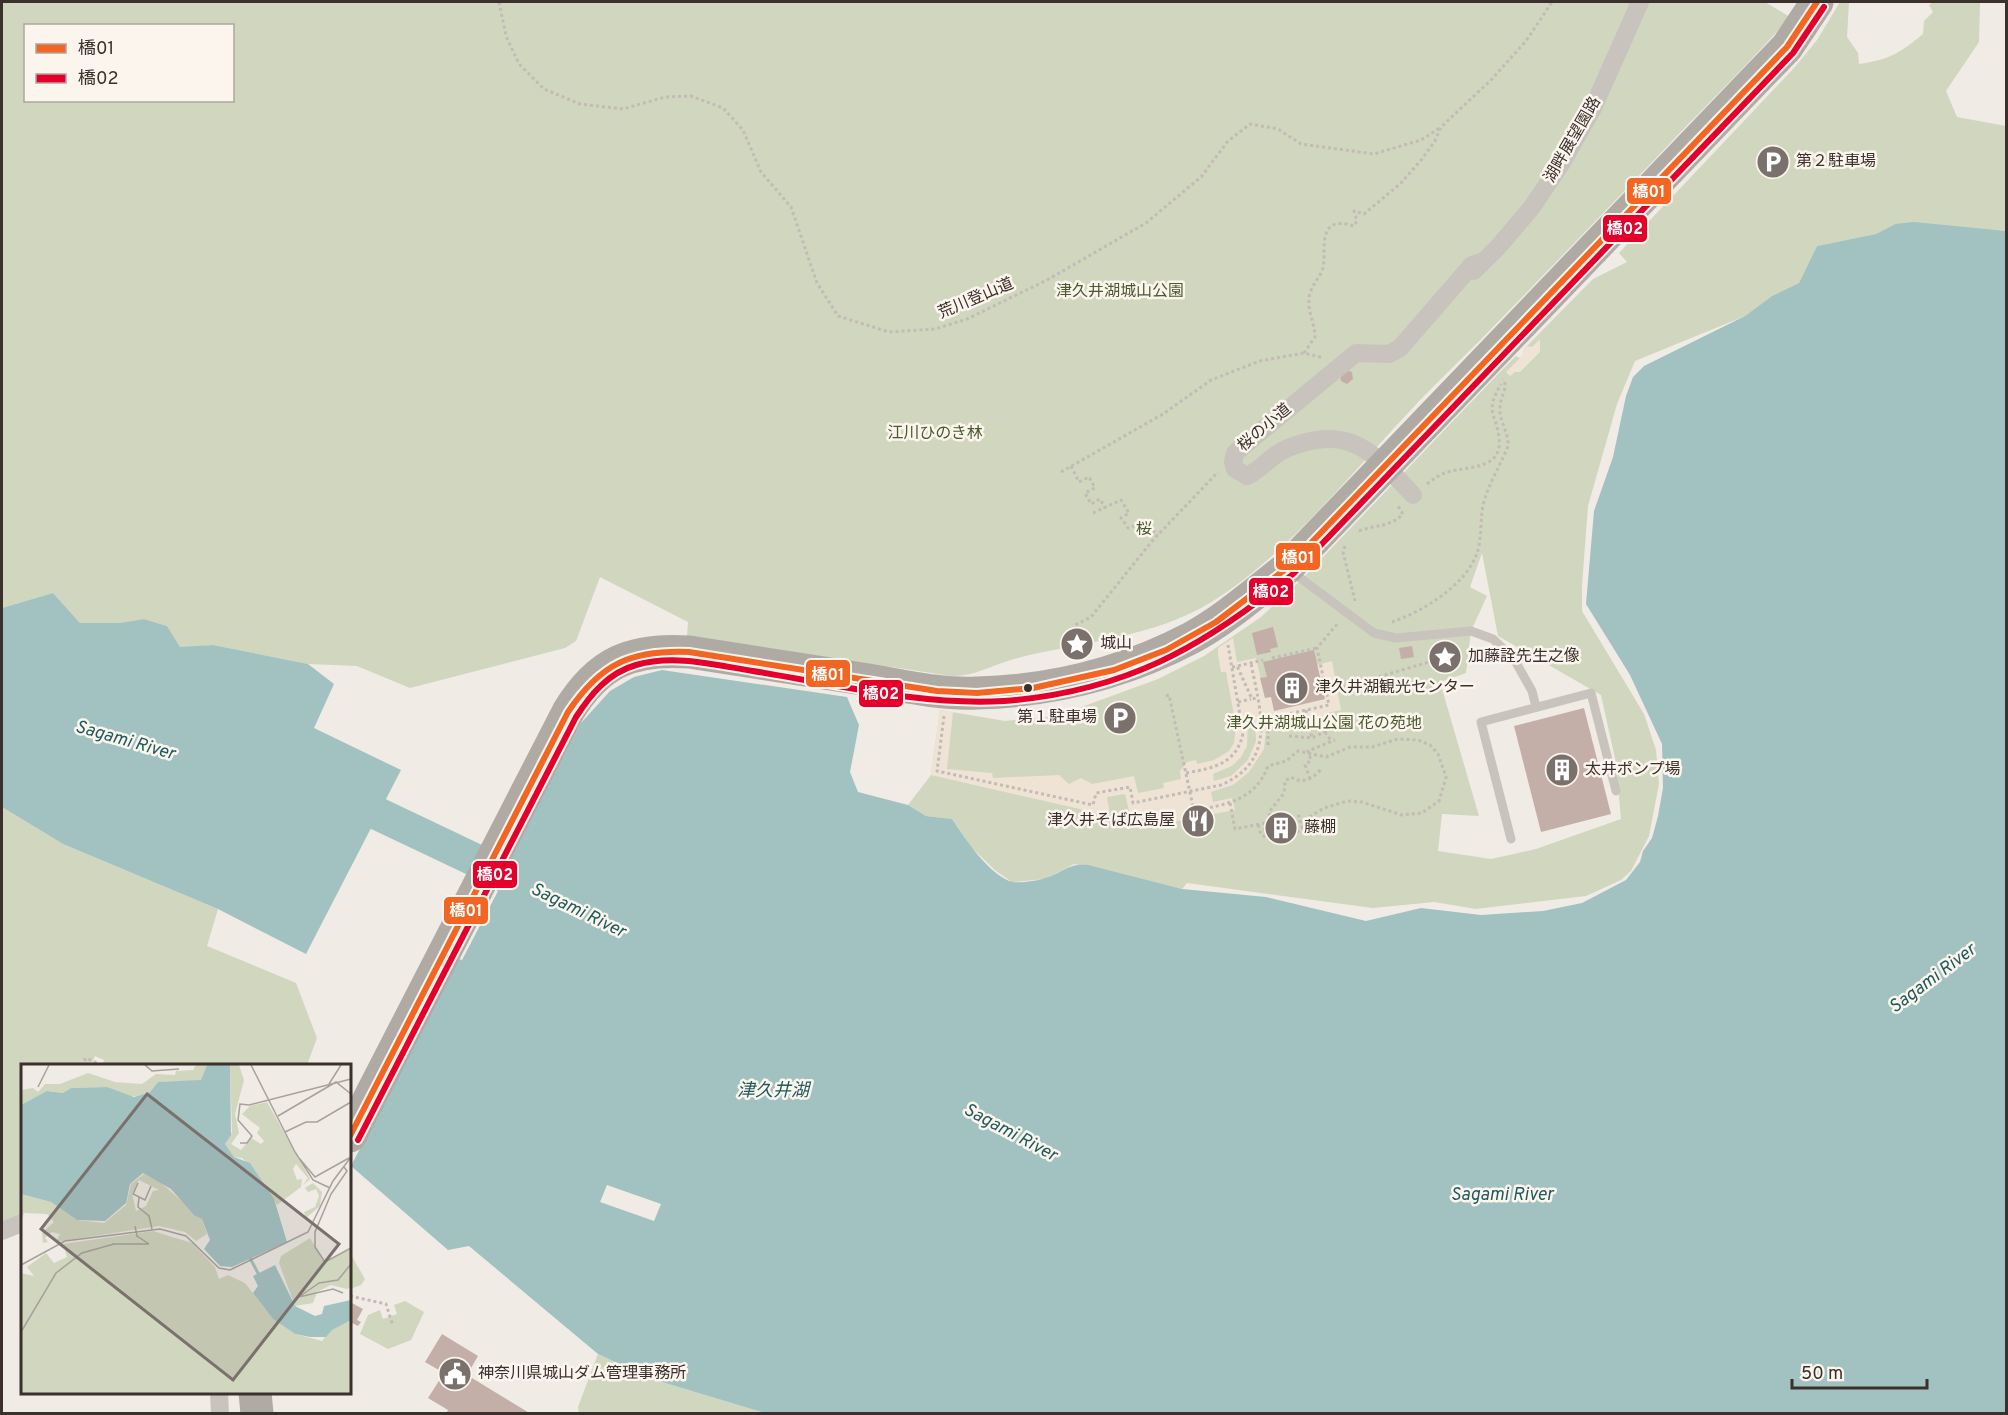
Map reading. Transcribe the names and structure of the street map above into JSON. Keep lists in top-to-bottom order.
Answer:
{
  "streets": {
    "street": ["湖畔展望園路", "桜の小道"],
    "path": ["荒川登山道"]
  },
  "crossings": [
    ["湖畔展望園路", "桜の小道"]
  ],
  "water": ["Sagami River", "津久井湖"],
  "parks": [
    "津久井湖城山公園",
    "江川ひのき林",
    "桜",
    "津久井湖城山公園 花の苑地"
  ],
  "places": {
    "parking": ["第２駐車場", "第１駐車場"],
    "place": ["城山", "加藤詮先生之像"],
    "building": ["津久井湖観光センター", "太井ポンプ場", "藤棚"],
    "restaurant": ["津久井そば広島屋"],
    "public building": ["神奈川県城山ダム管理事務所"]
  },
  "lines": ["transit line 橋01", "transit line 橋02"],
  "legend": ["橋01", "橋02"],
  "scale_bar": "50 m"
}
